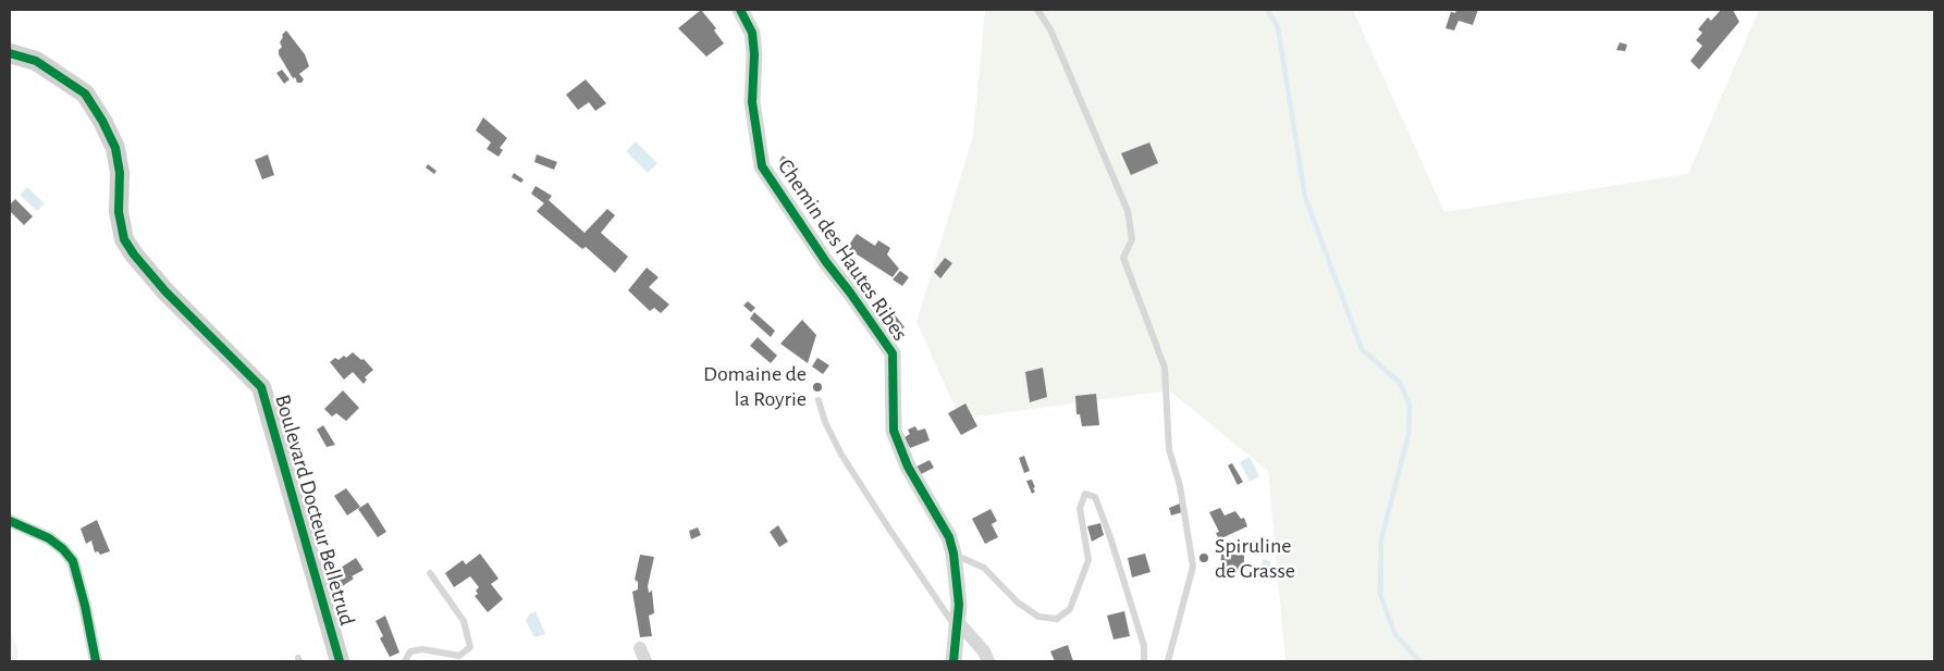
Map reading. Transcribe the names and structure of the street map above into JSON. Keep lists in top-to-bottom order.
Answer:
{
  "streets": {
    "main road": ["Boulevard Docteur Belletrud"],
    "street": ["Chemin des Hautes Ribes"]
  },
  "places": ["Domaine de la Royrie", "Spiruline de Grasse"]
}
